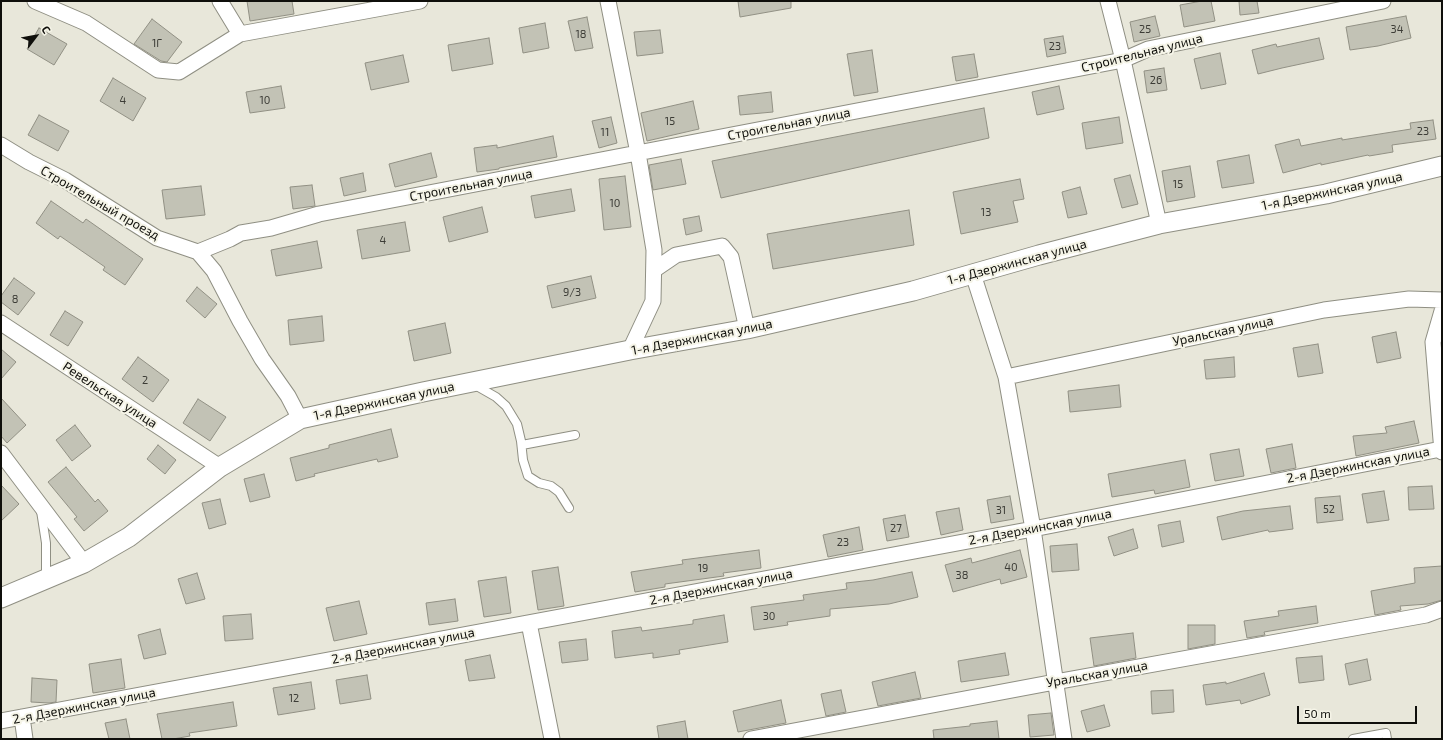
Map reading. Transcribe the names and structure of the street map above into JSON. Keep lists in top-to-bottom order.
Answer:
{
  "streets": {
    "street": [
      "Строительная улица",
      "1-я Дзержинская улица",
      "Строительный проезд",
      "Уральская улица",
      "Ревельская улица",
      "2-я Дзержинская улица"
    ]
  },
  "crossings": [
    ["Строительная улица", "Строительный проезд"],
    ["1-я Дзержинская улица", "Ревельская улица"]
  ],
  "house_numbers": [
    "25",
    "34",
    "18",
    "1Г",
    "23",
    "26",
    "4",
    "10",
    "15",
    "23",
    "11",
    "15",
    "10",
    "13",
    "4",
    "9/3",
    "8",
    "2",
    "52",
    "31",
    "27",
    "23",
    "40",
    "19",
    "38",
    "30",
    "12"
  ],
  "scale_bar": "50 m",
  "north": "top right"
}
